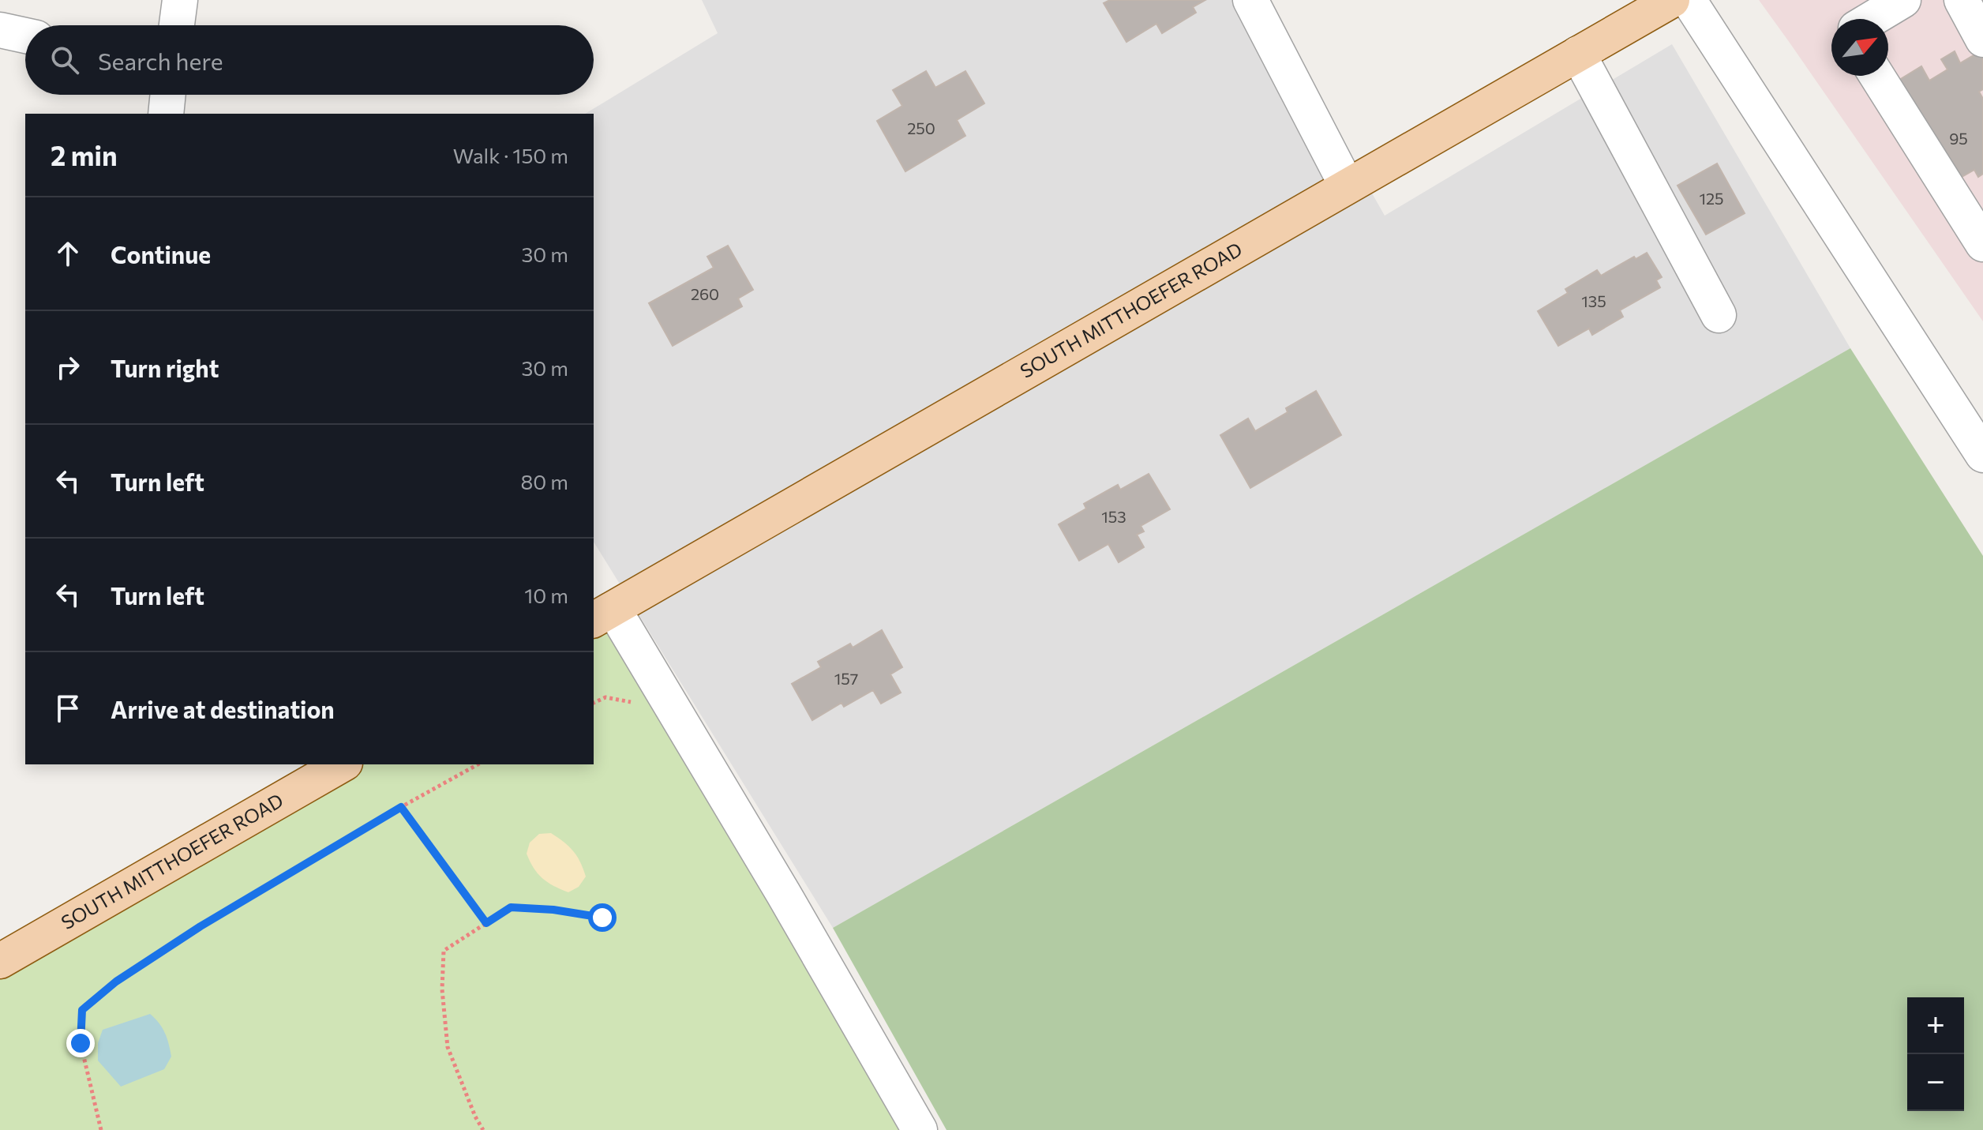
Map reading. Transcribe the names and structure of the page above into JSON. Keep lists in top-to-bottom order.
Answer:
{
  "streets": {
    "main road": ["SOUTH MITTHOEFER ROAD"]
  },
  "house_numbers": [
    "250",
    "95",
    "125",
    "260",
    "135",
    "153",
    "157"
  ],
  "north": "top right",
  "page": {
    "search": "Search here",
    "heading": ["2 min", "Walk · 150 m"],
    "list": [
      ["Continue", "30 m"],
      ["Turn right", "30 m"],
      ["Turn left", "80 m"],
      ["Turn left", "10 m"],
      "Arrive at destination"
    ],
    "map_buttons": ["+", "−"]
  }
}
